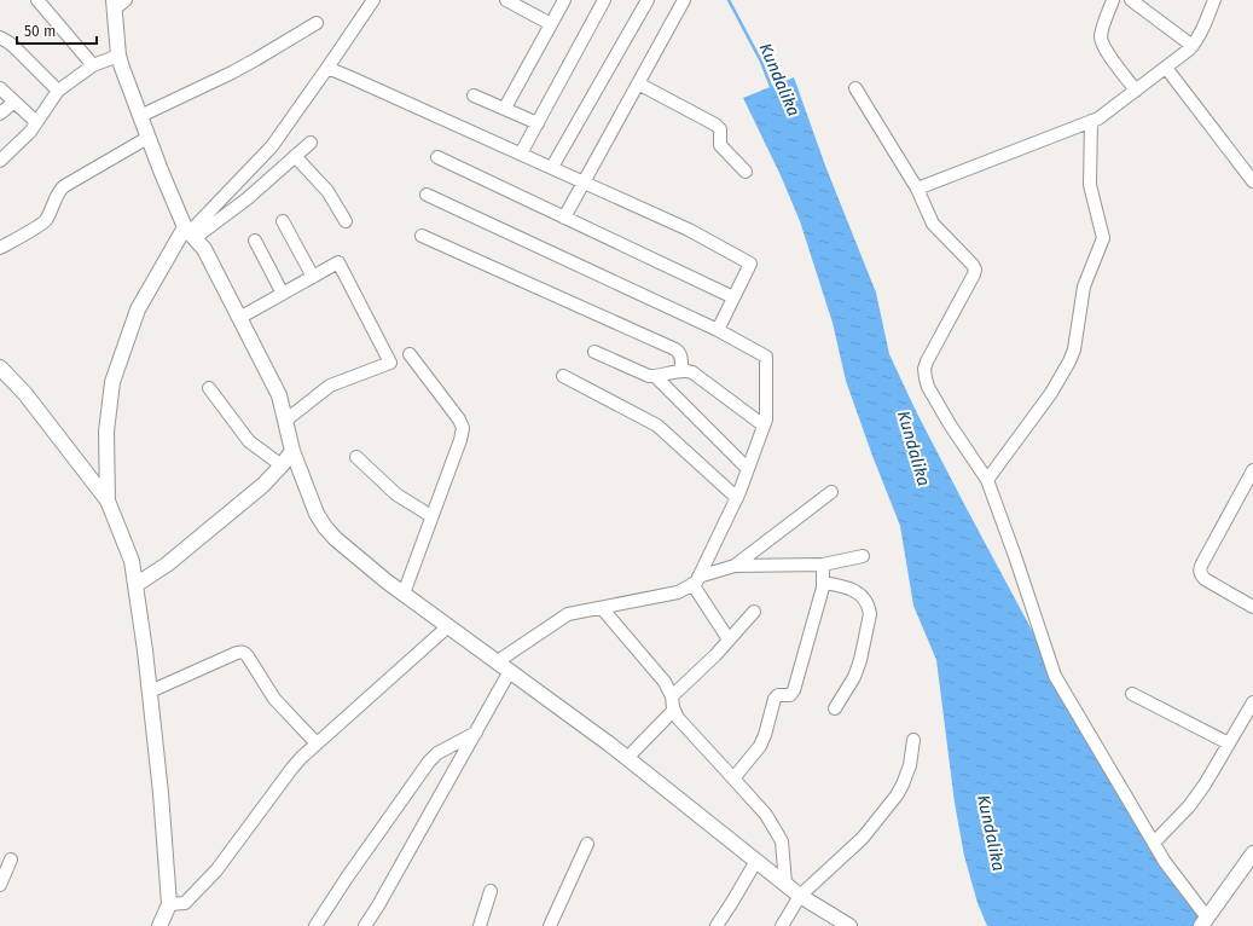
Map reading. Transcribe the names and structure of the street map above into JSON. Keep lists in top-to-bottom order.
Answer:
{
  "water": ["Kundalika"],
  "scale_bar": "50 m"
}
